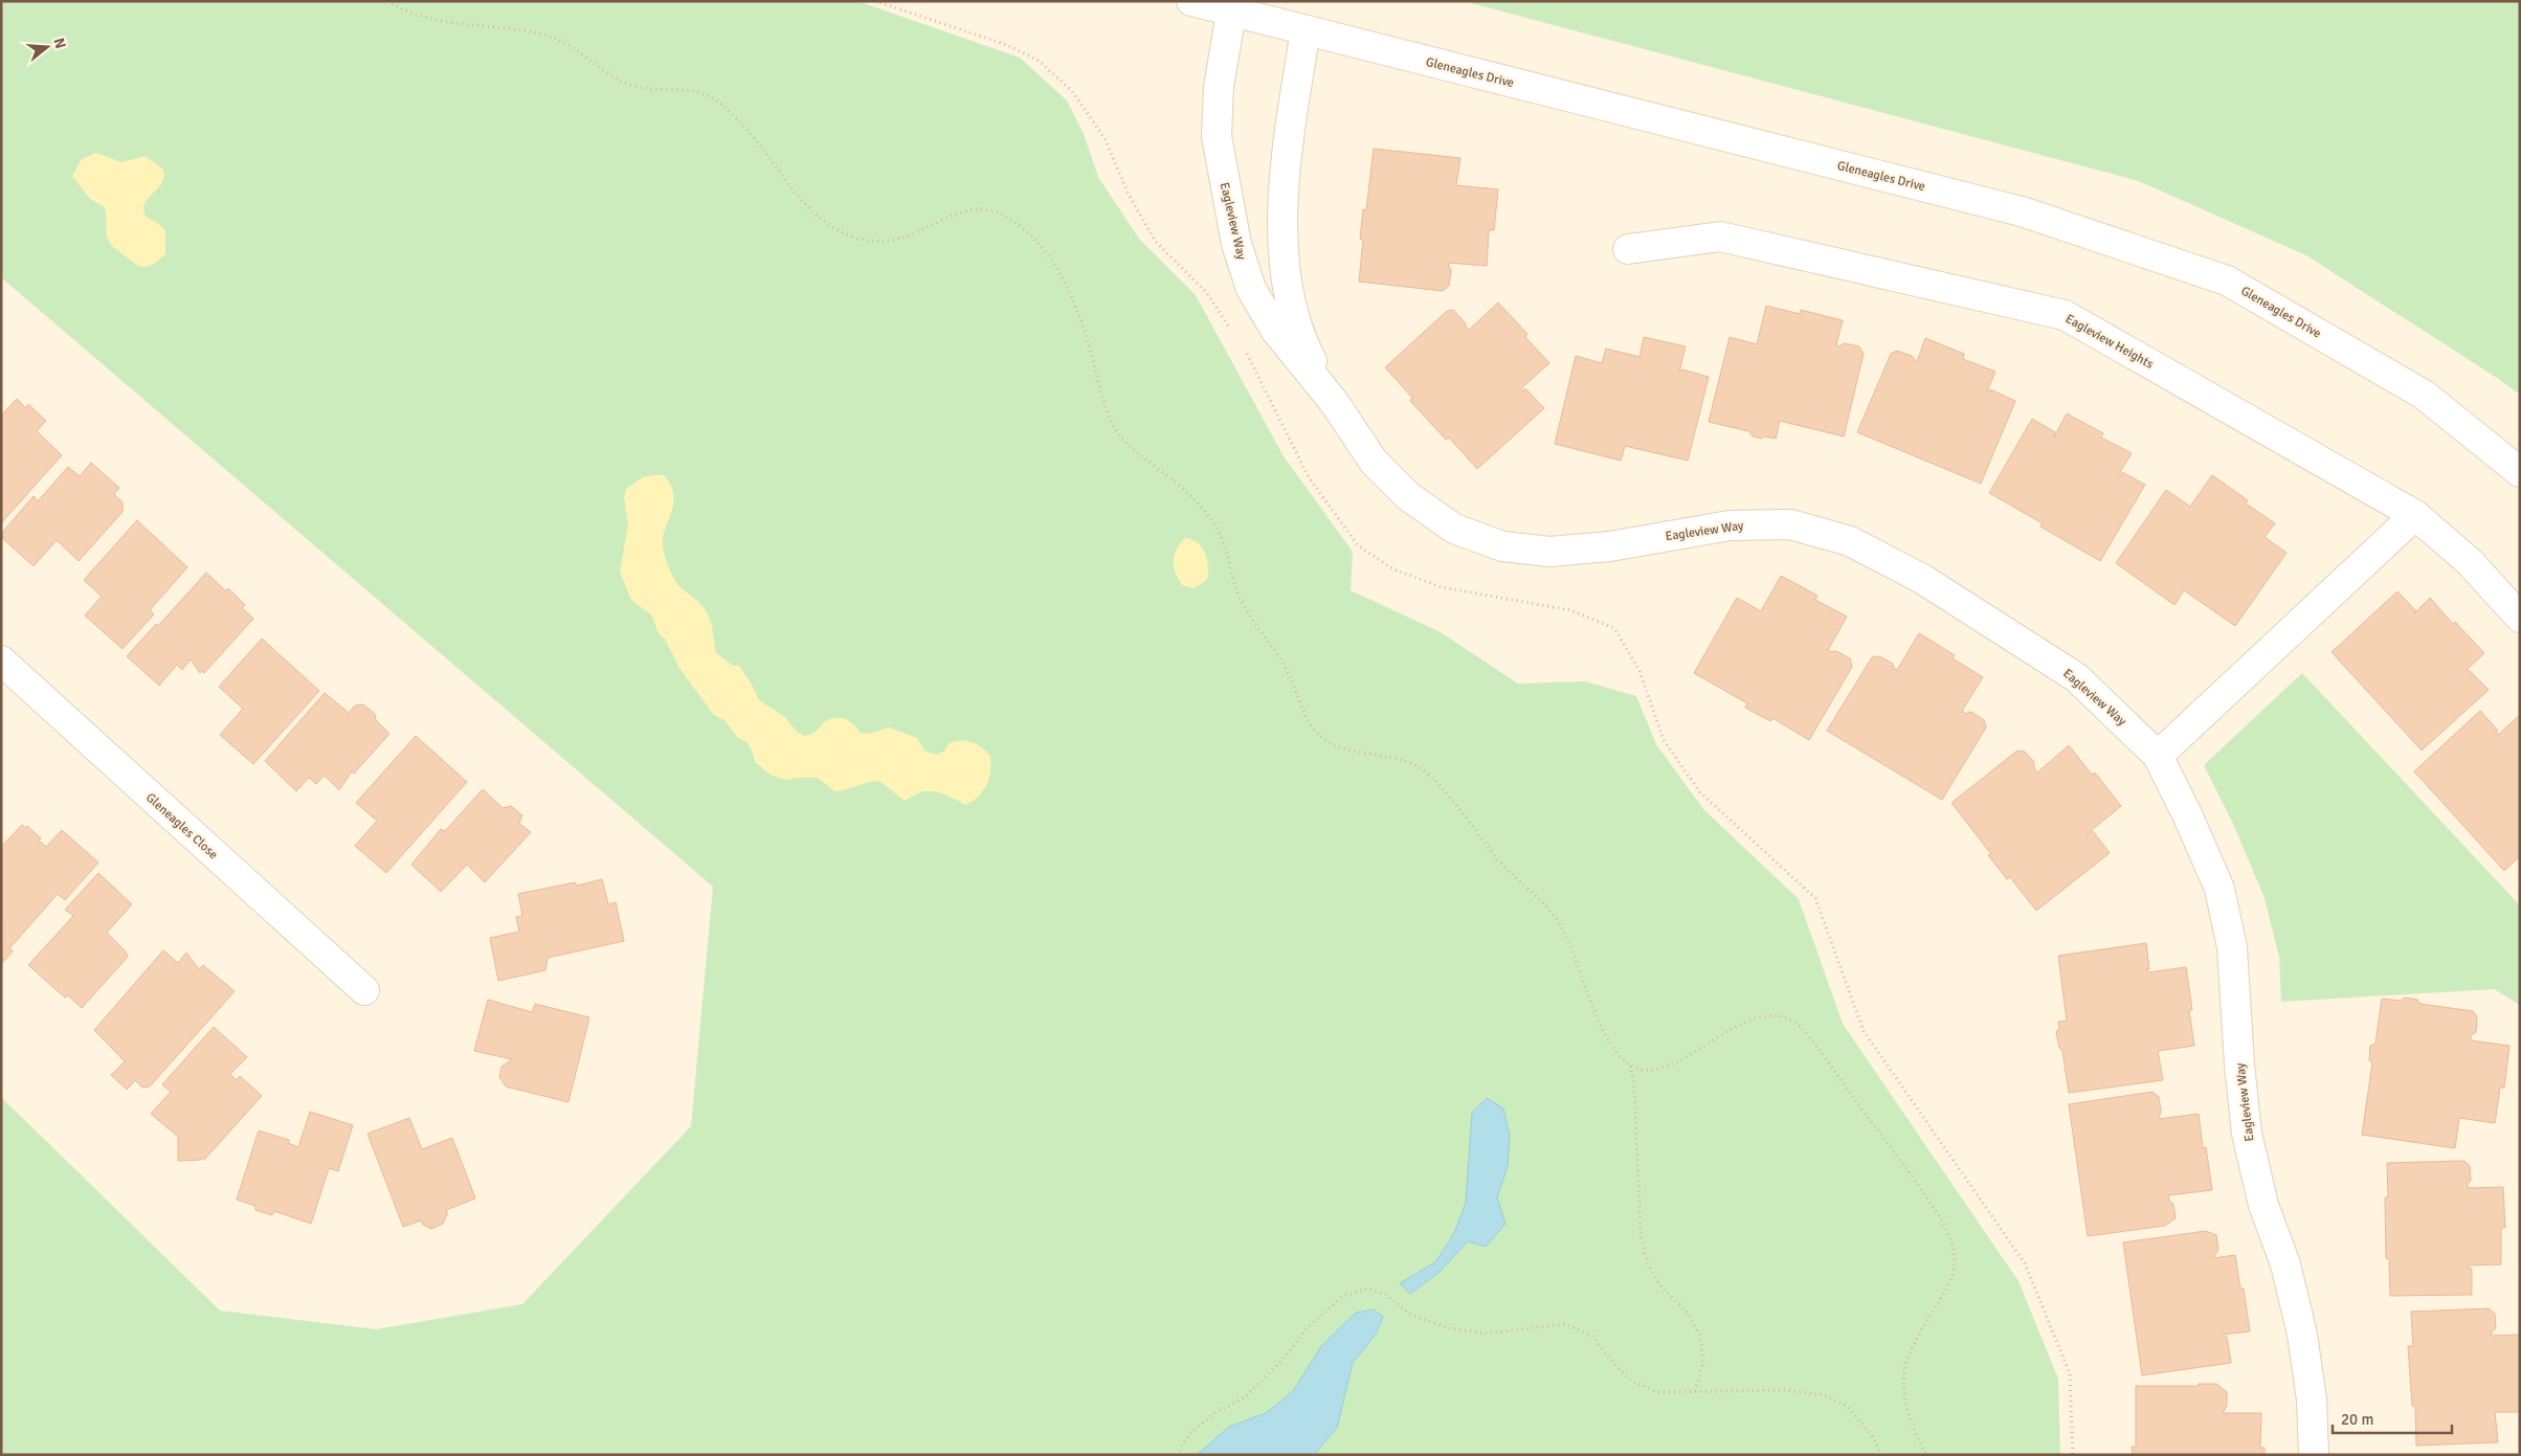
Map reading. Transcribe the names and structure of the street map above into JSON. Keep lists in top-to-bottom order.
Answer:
{
  "streets": {
    "street": [
      "Gleneagles Drive",
      "Eagleview Way",
      "Eagleview Heights",
      "Gleneagles Close"
    ]
  },
  "crossings": [
    ["Gleneagles Drive", "Eagleview Way"]
  ],
  "scale_bar": "20 m",
  "north": "right"
}
